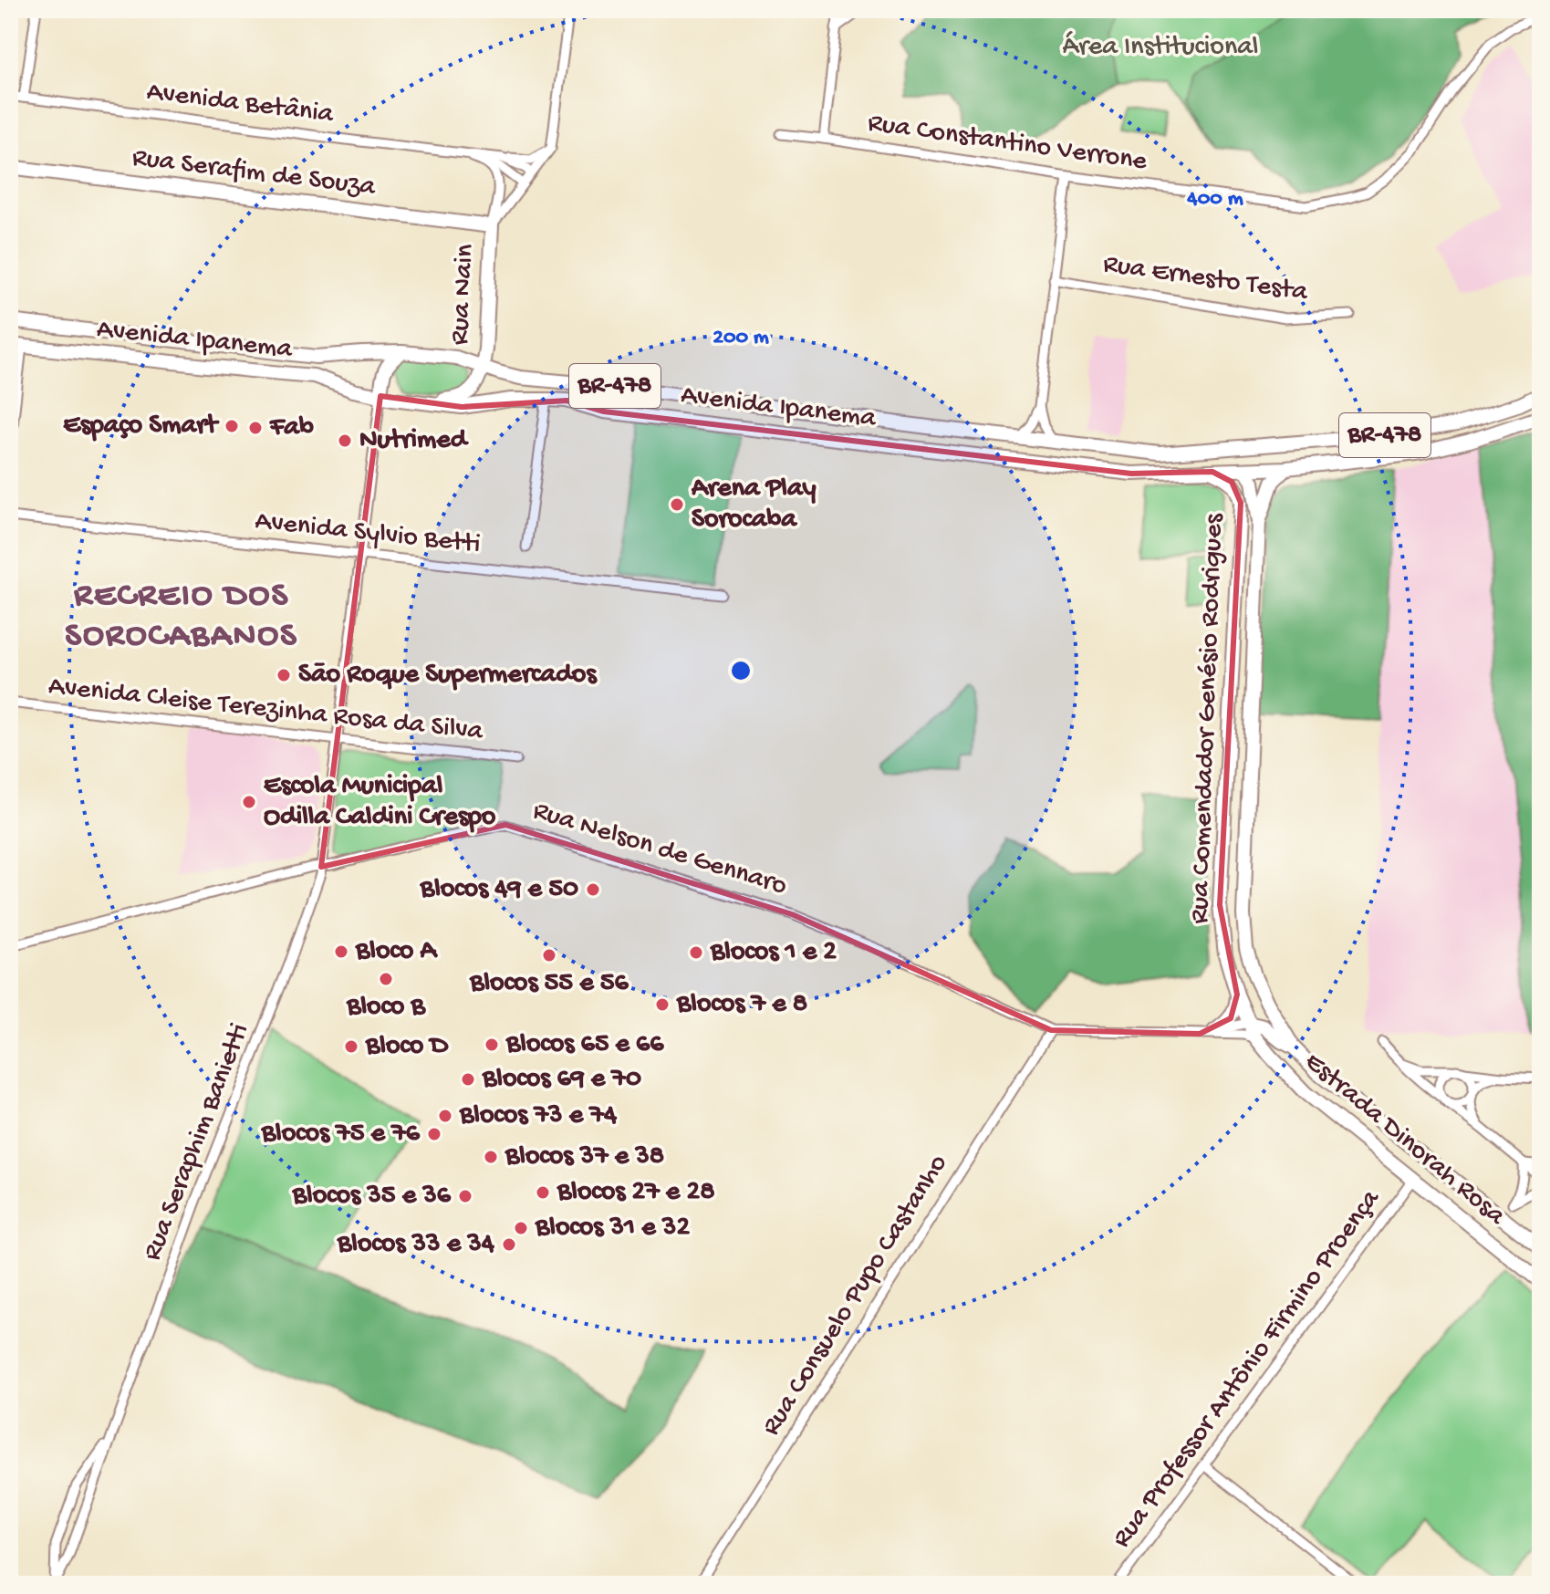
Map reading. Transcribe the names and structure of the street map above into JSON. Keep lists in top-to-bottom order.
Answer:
{
  "streets": {
    "main road": [
      "Rua Serafim de Souza",
      "Rua Nain",
      "Avenida Ipanema",
      "BR-478",
      "Rua Comendador Genésio Rodrigues",
      "Estrada Dinorah Rosa"
    ],
    "street": [
      "Avenida Betânia",
      "Rua Constantino Verrone",
      "Rua Ernesto Testa",
      "Avenida Sylvio Betti",
      "Avenida Cleise Terezinha Rosa da Silva",
      "Rua Nelson de Gennaro",
      "Rua Seraphim Banietti",
      "Rua Consuelo Pupo Castanho",
      "Rua Professor Antônio Firmino Proença"
    ]
  },
  "crossings": [
    ["Avenida Betânia", "Rua Nain"],
    ["Rua Serafim de Souza", "Rua Nain"],
    ["Rua Nain", "Avenida Ipanema"],
    ["Avenida Ipanema", "Rua Comendador Genésio Rodrigues"],
    ["Avenida Ipanema", "Rua Seraphim Banietti"],
    ["Avenida Sylvio Betti", "Rua Seraphim Banietti"],
    ["Avenida Cleise Terezinha Rosa da Silva", "Rua Seraphim Banietti"],
    ["Rua Comendador Genésio Rodrigues", "Rua Nelson de Gennaro"],
    ["Rua Comendador Genésio Rodrigues", "Estrada Dinorah Rosa"],
    ["Rua Nelson de Gennaro", "Estrada Dinorah Rosa"],
    ["Rua Nelson de Gennaro", "Rua Seraphim Banietti"],
    ["Rua Nelson de Gennaro", "Rua Consuelo Pupo Castanho"],
    ["Estrada Dinorah Rosa", "Rua Professor Antônio Firmino Proença"]
  ],
  "districts": ["RECREIO DOS SOROCABANOS"],
  "parks": ["Área Institucional"],
  "places": [
    "Espaço Smart",
    "Fab",
    "Nutrimed",
    "Arena Play Sorocaba",
    "São Roque Supermercados",
    "Escola Municipal Odilla Caldini Crespo",
    "Blocos 49 e 50",
    "Bloco A",
    "Blocos 1 e 2",
    "Blocos 55 e 56",
    "Bloco B",
    "Blocos 7 e 8",
    "Blocos 65 e 66",
    "Bloco D",
    "Blocos 69 e 70",
    "Blocos 73 e 74",
    "Blocos 75 e 76",
    "Blocos 37 e 38",
    "Blocos 27 e 28",
    "Blocos 35 e 36",
    "Blocos 31 e 32",
    "Blocos 33 e 34"
  ],
  "rings": ["400 m", "200 m"]
}
